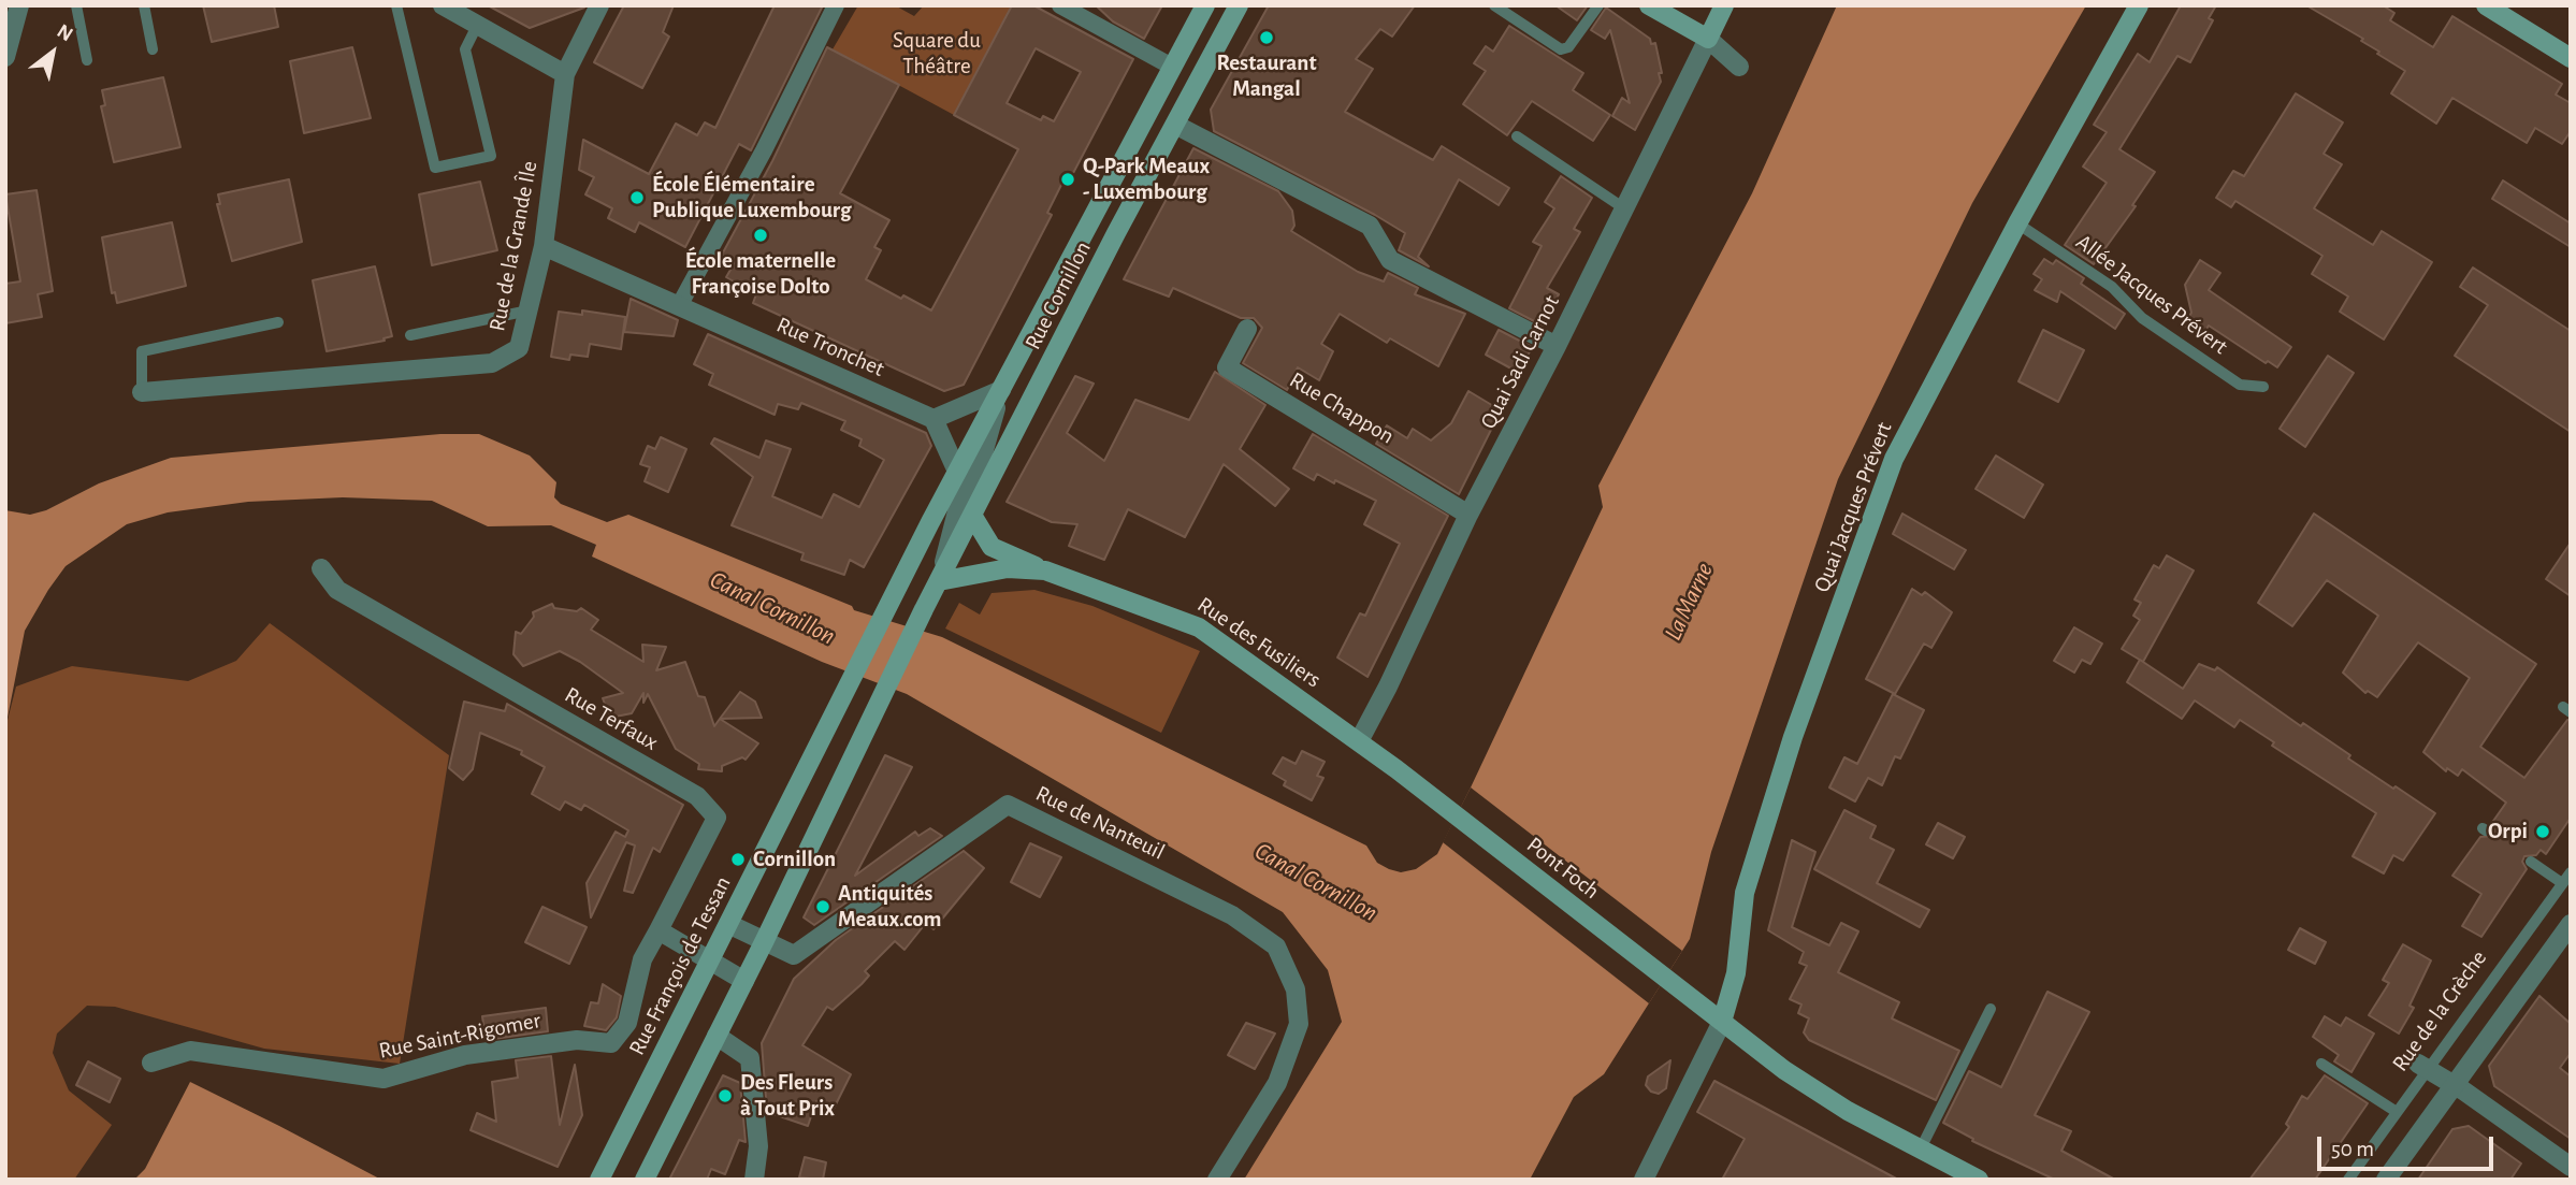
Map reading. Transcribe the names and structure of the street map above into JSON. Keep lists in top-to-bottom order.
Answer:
{
  "streets": {
    "main road": [
      "Rue Cornillon",
      "Quai Sadi Carnot",
      "Quai Jacques Prévert",
      "Rue des Fusiliers",
      "Pont Foch",
      "Rue François de Tessan"
    ],
    "street": [
      "Rue de la Grande Île",
      "Rue Tronchet",
      "Rue Chappon",
      "Rue Terfaux",
      "Rue de Nanteuil",
      "Rue Saint-Rigomer"
    ],
    "lane": ["Allée Jacques Prévert", "Rue de la Crèche"]
  },
  "crossings": [
    ["Rue de la Grande Île", "Rue Tronchet"],
    ["Allée Jacques Prévert", "Quai Jacques Prévert"],
    ["Rue Cornillon", "Rue des Fusiliers"],
    ["Rue Cornillon", "Rue de Nanteuil"],
    ["Rue Cornillon", "Rue François de Tessan"],
    ["Quai Sadi Carnot", "Rue Chappon"],
    ["Quai Sadi Carnot", "Rue des Fusiliers"],
    ["Quai Jacques Prévert", "Pont Foch"],
    ["Rue des Fusiliers", "Pont Foch"],
    ["Rue Terfaux", "Rue Saint-Rigomer"]
  ],
  "water": ["La Marne", "Canal Cornillon"],
  "parks": ["Square du Théâtre"],
  "places": [
    "Restaurant Mangal",
    "Q-Park Meaux - Luxembourg",
    "École Élémentaire Publique Luxembourg",
    "École maternelle Françoise Dolto",
    "Orpi",
    "Cornillon",
    "Antiquités Meaux.com",
    "Des Fleurs à Tout Prix"
  ],
  "scale_bar": "50 m",
  "north": "top right"
}
